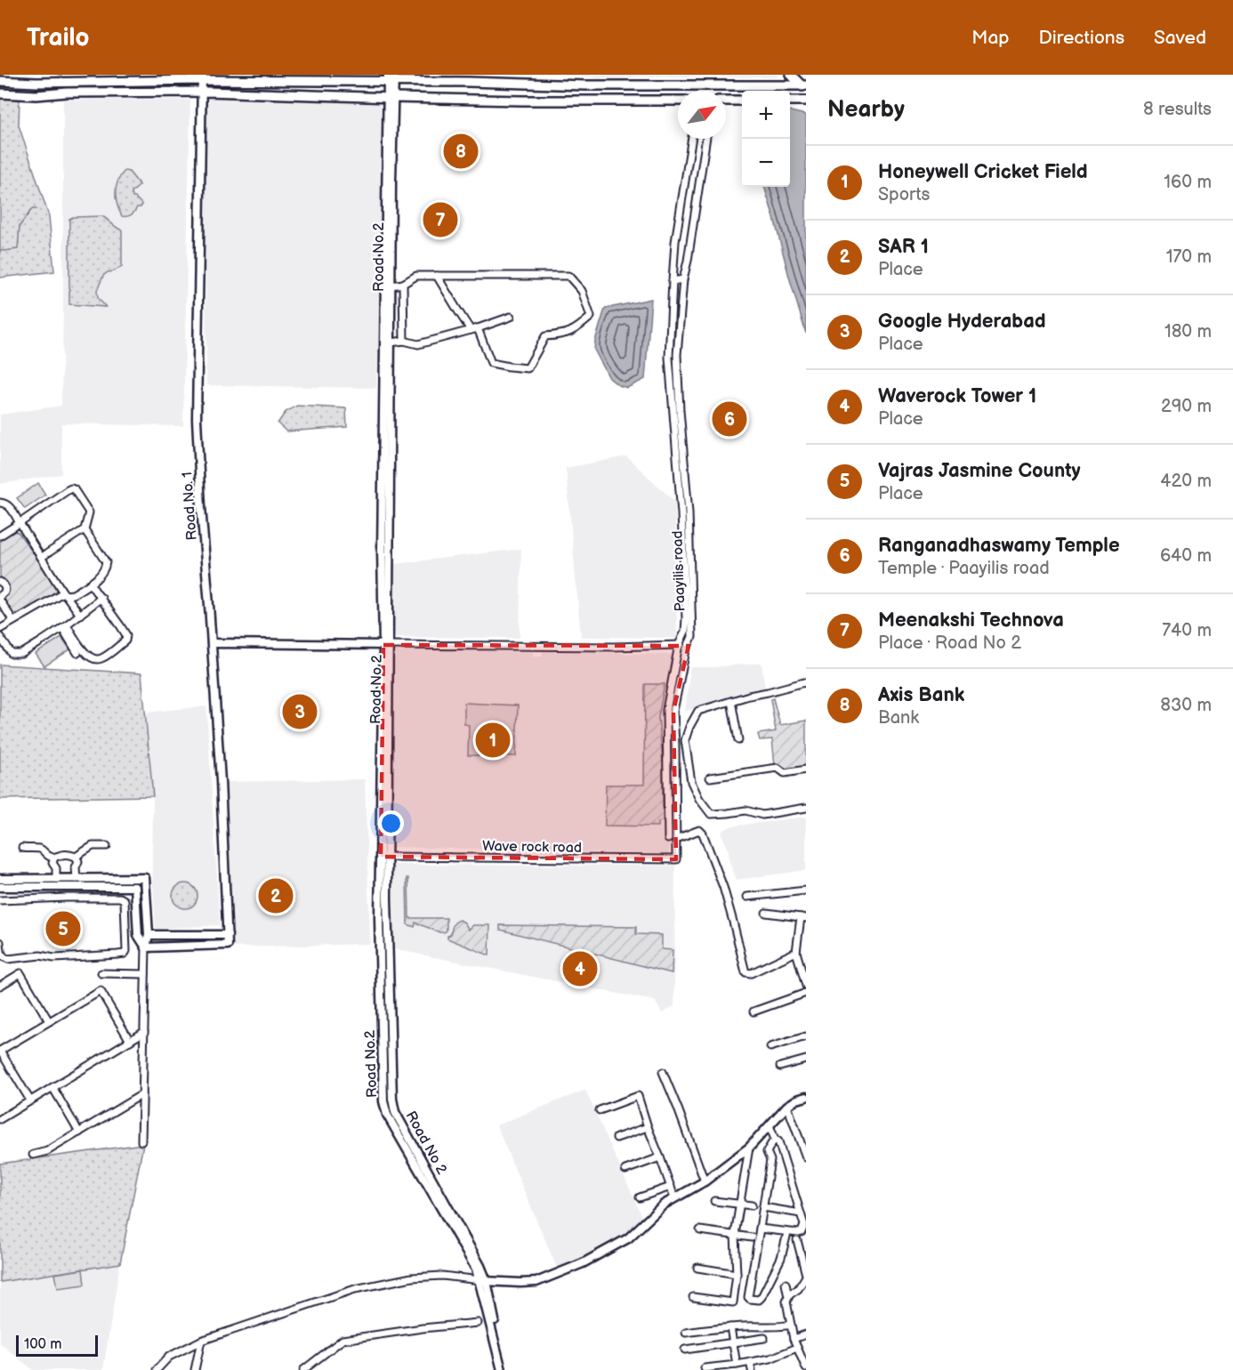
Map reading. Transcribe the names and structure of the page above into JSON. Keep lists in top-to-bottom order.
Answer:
{
  "streets": {
    "street": [
      "Road No 2",
      "Road No. 1",
      "Paayilis road",
      "Wave rock road",
      "Road No.2"
    ]
  },
  "crossings": [
    ["Road No 2", "Wave rock road"],
    ["Road No 2", "Road No.2"],
    ["Paayilis road", "Wave rock road"]
  ],
  "scale_bar": "100 m",
  "north": "top right",
  "page": {
    "header": "Trailo",
    "nav": ["Map", "Directions", "Saved"],
    "heading": ["Nearby", "8 results"],
    "map_buttons": ["+", "−"],
    "pins": [
      "8",
      "7",
      "6",
      "3",
      "1",
      "2",
      "5",
      "4"
    ],
    "list": [
      {
        "mark": "1",
        "name": "Honeywell Cricket Field",
        "note": "Sports",
        "value": "160 m"
      },
      {
        "mark": "2",
        "name": "SAR 1",
        "note": "Place",
        "value": "170 m"
      },
      {
        "mark": "3",
        "name": "Google Hyderabad",
        "note": "Place",
        "value": "180 m"
      },
      {
        "mark": "4",
        "name": "Waverock Tower 1",
        "note": "Place",
        "value": "290 m"
      },
      {
        "mark": "5",
        "name": "Vajras Jasmine County",
        "note": "Place",
        "value": "420 m"
      },
      {
        "mark": "6",
        "name": "Ranganadhaswamy Temple",
        "note": "Temple · Paayilis road",
        "value": "640 m"
      },
      {
        "mark": "7",
        "name": "Meenakshi Technova",
        "note": "Place · Road No 2",
        "value": "740 m"
      },
      {
        "mark": "8",
        "name": "Axis Bank",
        "note": "Bank",
        "value": "830 m"
      }
    ],
    "scale": "100 m"
  }
}
